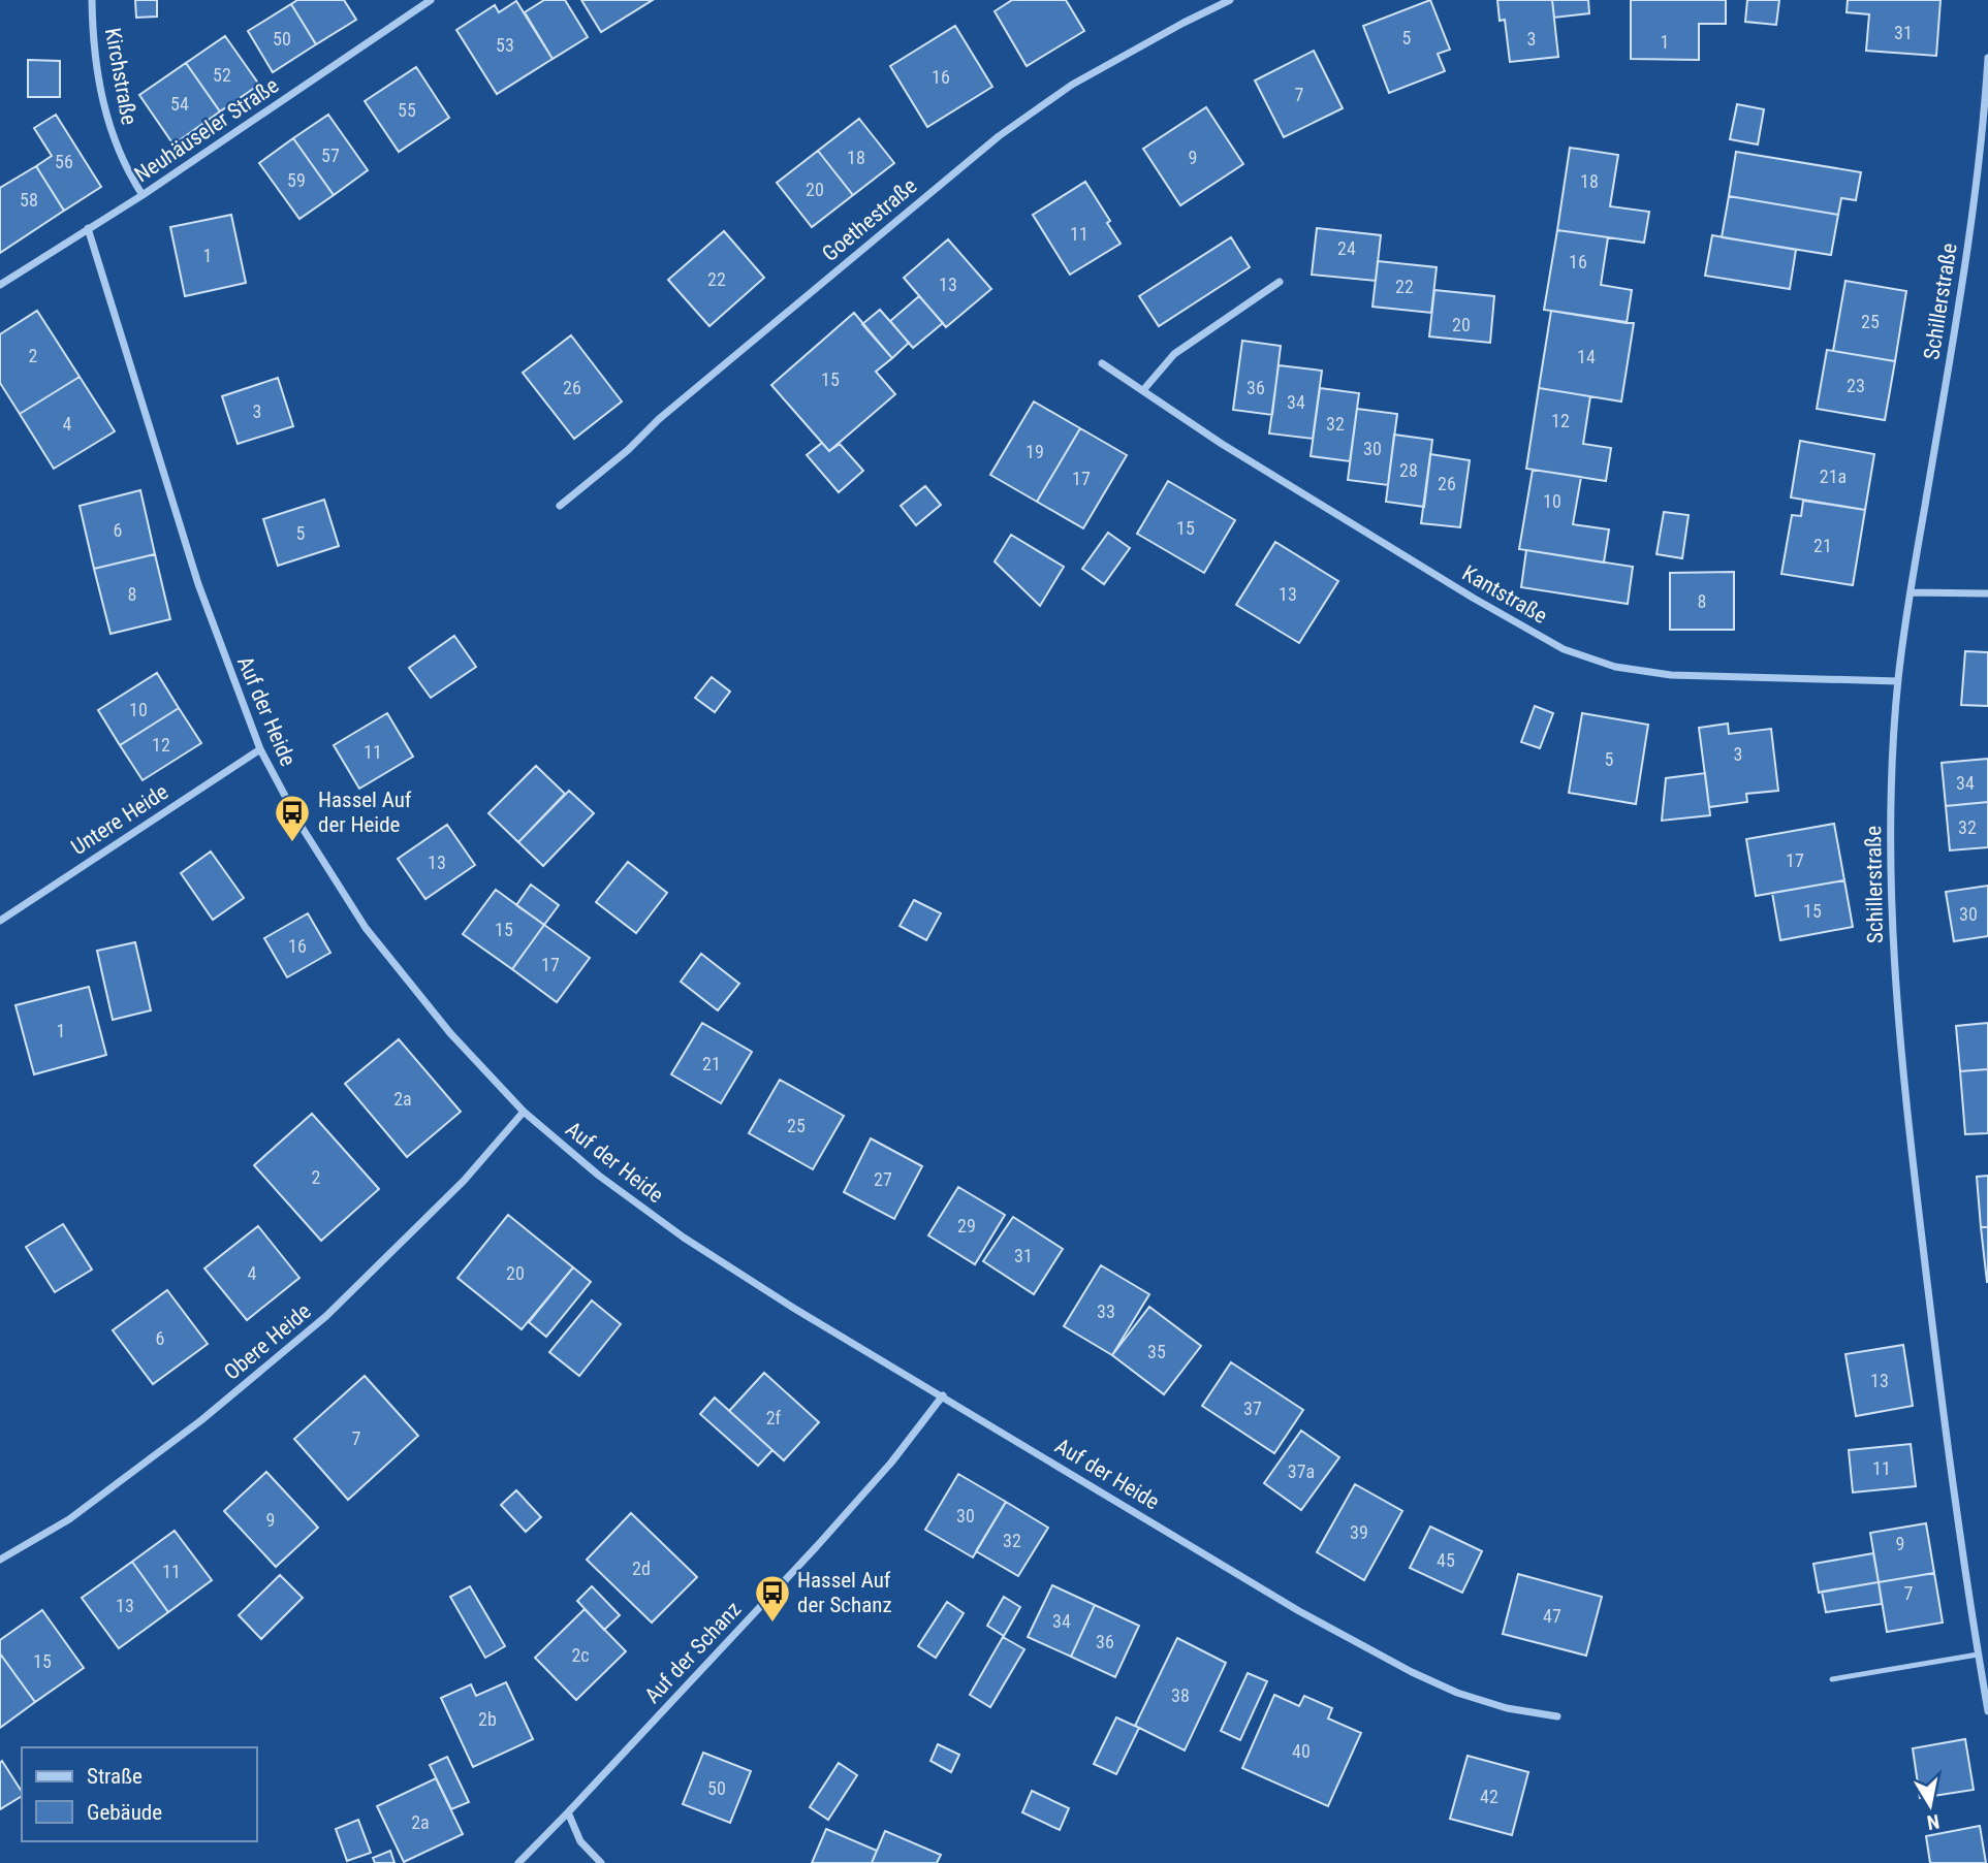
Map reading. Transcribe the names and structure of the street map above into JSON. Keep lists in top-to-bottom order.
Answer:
{
  "streets": {
    "street": [
      "Kirchstraße",
      "Neuhäuseler Straße",
      "Goethestraße",
      "Schillerstraße",
      "Kantstraße",
      "Auf der Heide",
      "Untere Heide",
      "Obere Heide",
      "Auf der Schanz"
    ]
  },
  "crossings": [
    ["Kirchstraße", "Neuhäuseler Straße"],
    ["Neuhäuseler Straße", "Auf der Heide"],
    ["Schillerstraße", "Kantstraße"],
    ["Auf der Heide", "Untere Heide"],
    ["Auf der Heide", "Obere Heide"],
    ["Auf der Heide", "Auf der Schanz"]
  ],
  "places": {
    "bus stop": ["Hassel Auf der Heide", "Hassel Auf der Schanz"]
  },
  "house_numbers": [
    "31",
    "5",
    "50",
    "3",
    "1",
    "53",
    "52",
    "16",
    "7",
    "54",
    "55",
    "57",
    "18",
    "9",
    "56",
    "59",
    "18",
    "20",
    "58",
    "11",
    "24",
    "1",
    "16",
    "22",
    "13",
    "22",
    "25",
    "20",
    "2",
    "14",
    "15",
    "23",
    "26",
    "36",
    "34",
    "3",
    "12",
    "4",
    "32",
    "30",
    "19",
    "28",
    "21a",
    "17",
    "26",
    "10",
    "15",
    "6",
    "5",
    "21",
    "8",
    "13",
    "8",
    "10",
    "12",
    "11",
    "3",
    "5",
    "34",
    "32",
    "17",
    "13",
    "15",
    "30",
    "15",
    "16",
    "17",
    "1",
    "21",
    "2a",
    "25",
    "2",
    "27",
    "29",
    "31",
    "4",
    "20",
    "33",
    "6",
    "35",
    "13",
    "37",
    "2f",
    "7",
    "11",
    "37a",
    "30",
    "9",
    "39",
    "32",
    "9",
    "45",
    "2d",
    "11",
    "7",
    "13",
    "47",
    "34",
    "36",
    "2c",
    "15",
    "38",
    "2b",
    "40",
    "50",
    "42",
    "2a"
  ],
  "legend": ["Straße", "Gebäude"],
  "north": "bottom"
}
